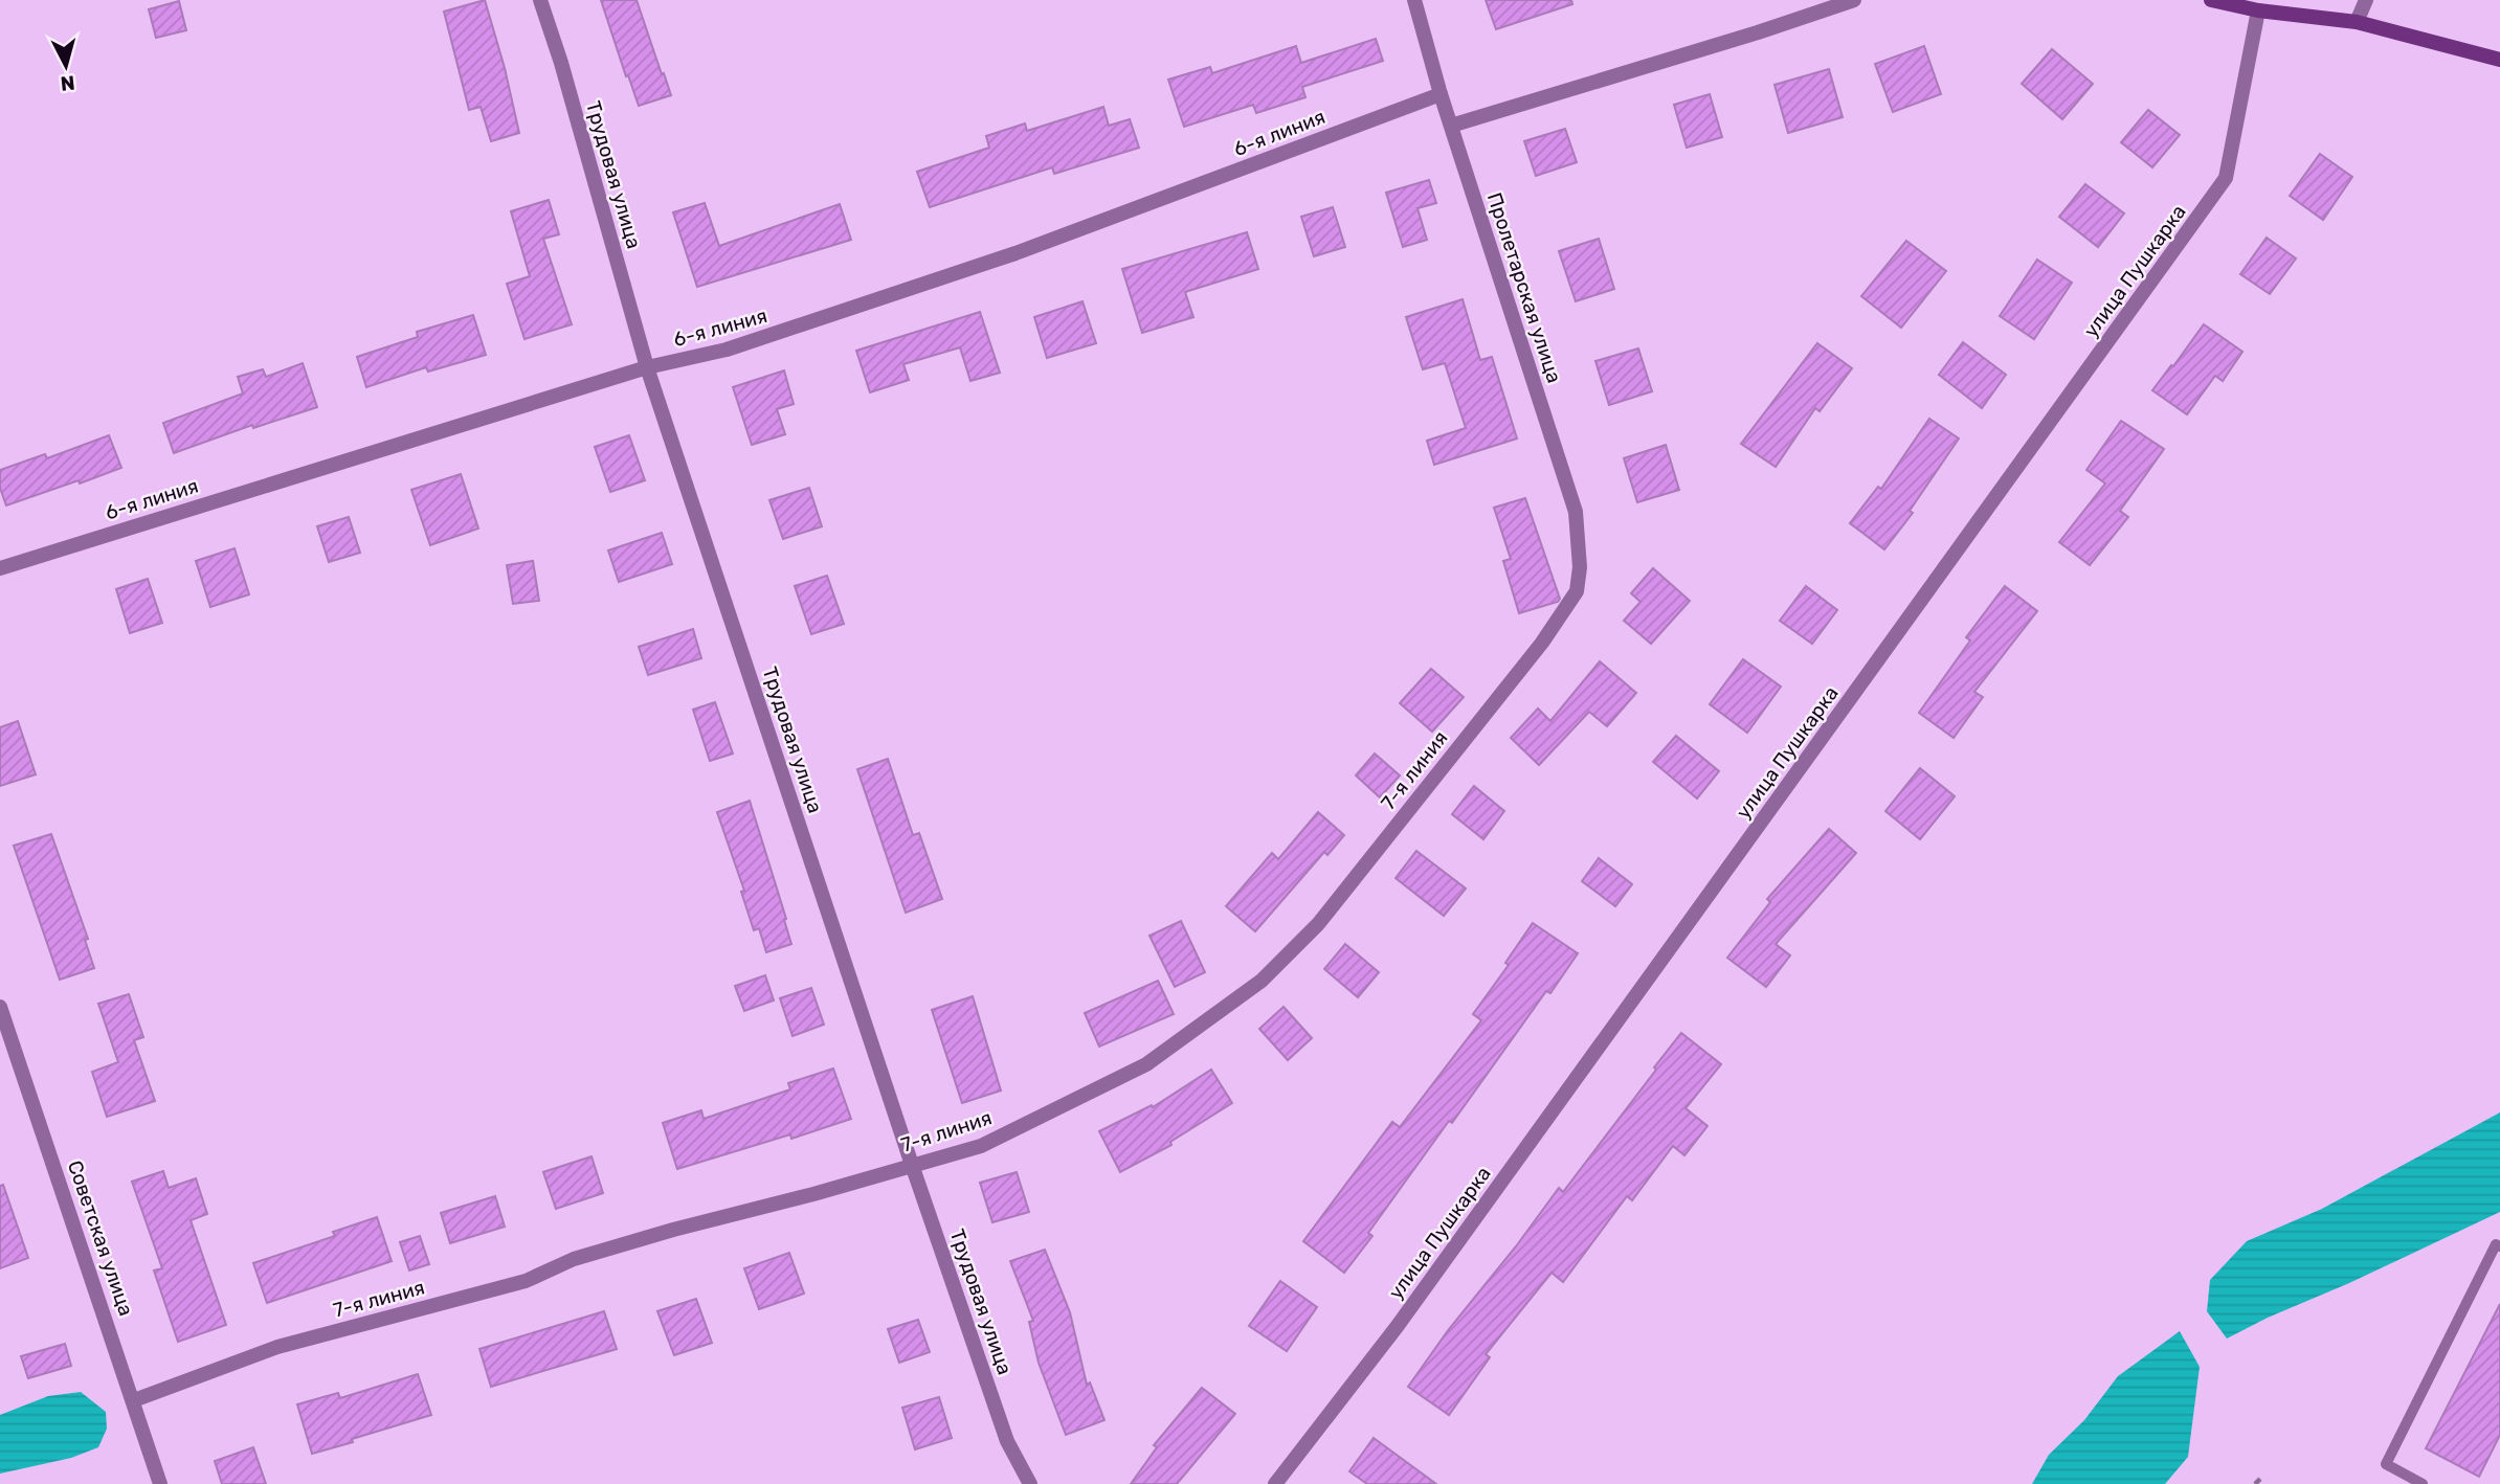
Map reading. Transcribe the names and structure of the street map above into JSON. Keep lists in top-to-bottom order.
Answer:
{
  "streets": {
    "street": [
      "6-я линия",
      "Трудовая улица",
      "улица Пушкарка",
      "Пролетарская улица",
      "7-я линия",
      "Советская улица"
    ]
  },
  "crossings": [
    ["6-я линия", "Трудовая улица"],
    ["6-я линия", "Пролетарская улица"],
    ["Трудовая улица", "7-я линия"],
    ["Пролетарская улица", "7-я линия"],
    ["7-я линия", "Советская улица"]
  ],
  "north": "bottom"
}
